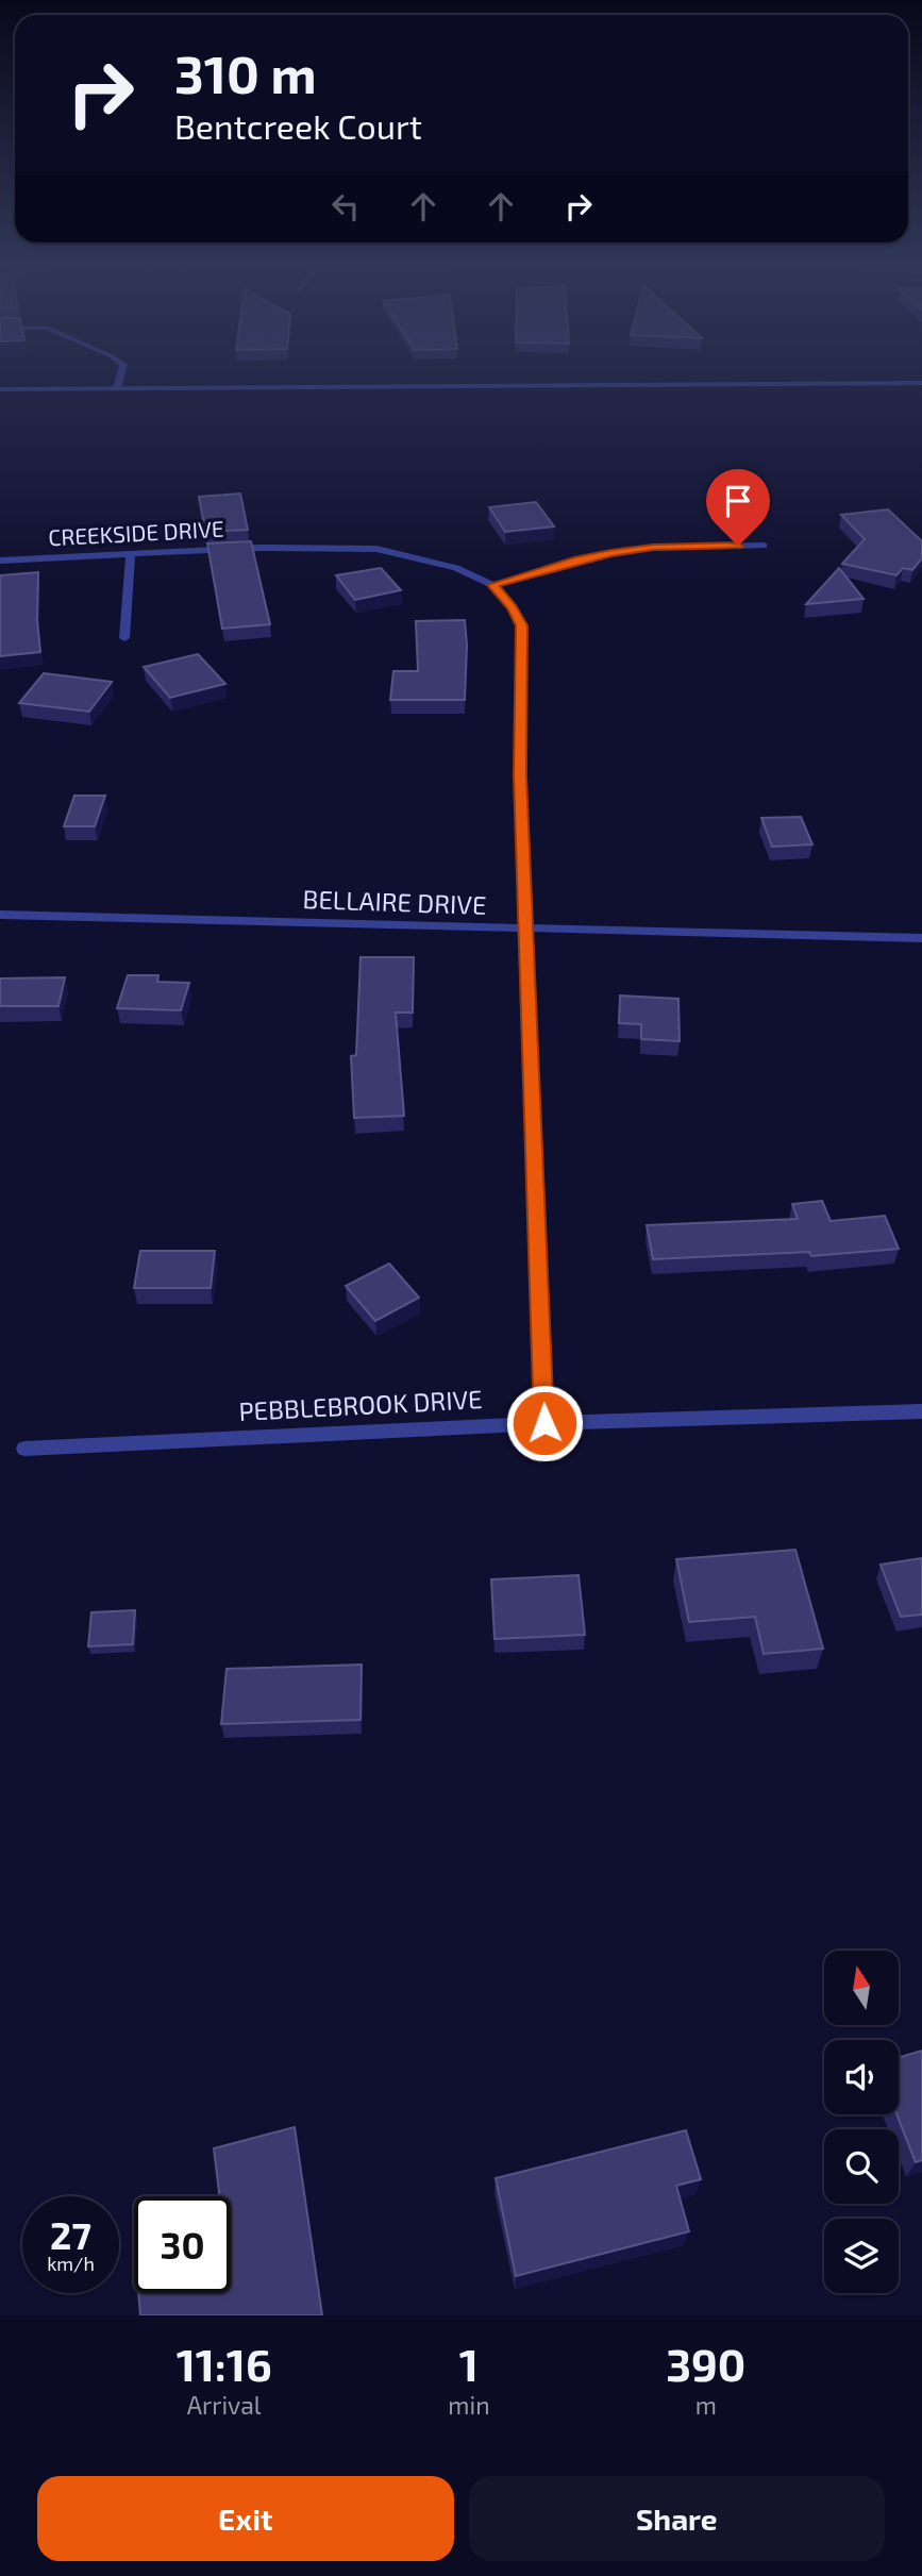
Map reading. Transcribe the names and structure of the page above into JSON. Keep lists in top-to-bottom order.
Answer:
{
  "streets": {
    "street": ["CREEKSIDE DRIVE", "BELLAIRE DRIVE", "PEBBLEBROOK DRIVE"]
  },
  "crossings": [
    ["CREEKSIDE DRIVE", "BELLAIRE DRIVE"],
    ["CREEKSIDE DRIVE", "PEBBLEBROOK DRIVE"]
  ],
  "north": "top",
  "page": {
    "turn": ["310 m", "Bentcreek Court"],
    "speed": "27 km/h",
    "limit": "30",
    "eta": [
      "11:16",
      "Arrival",
      "1",
      "min",
      "390",
      "m"
    ],
    "buttons": ["Exit", "Share"]
  }
}
